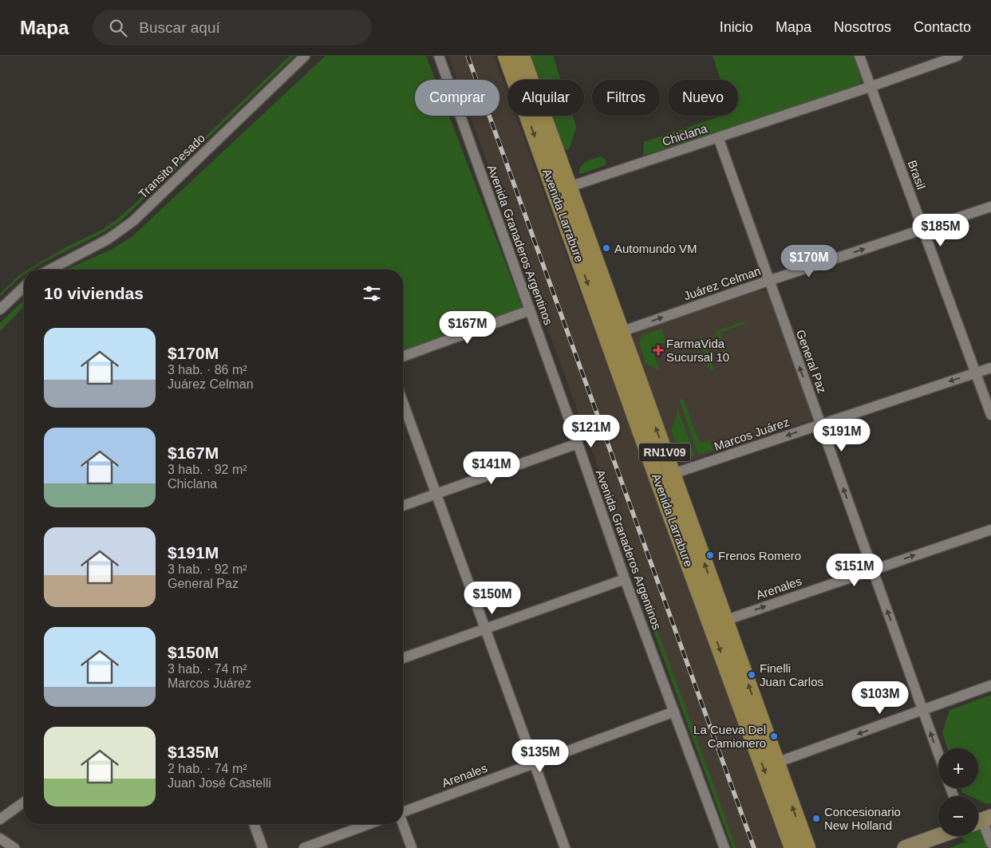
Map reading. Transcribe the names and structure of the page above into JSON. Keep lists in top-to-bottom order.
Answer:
{
  "streets": {
    "main road": ["Avenida Larrabure", "RN1V09"],
    "street": [
      "Chiclana",
      "Transito Pesado",
      "Brasil",
      "Avenida Granaderos Argentinos",
      "Juárez Celman",
      "General Paz",
      "Marcos Juárez",
      "Arenales"
    ]
  },
  "crossings": [
    ["Chiclana", "Brasil"],
    ["Chiclana", "Avenida Larrabure"],
    ["Chiclana", "General Paz"],
    ["Brasil", "Juárez Celman"],
    ["Brasil", "Marcos Juárez"],
    ["Avenida Larrabure", "Juárez Celman"],
    ["Avenida Larrabure", "Marcos Juárez"],
    ["Avenida Larrabure", "Arenales"],
    ["Avenida Granaderos Argentinos", "Arenales"],
    ["Juárez Celman", "General Paz"],
    ["General Paz", "Marcos Juárez"],
    ["General Paz", "Arenales"]
  ],
  "one_way": [
    "Juárez Celman",
    "General Paz",
    "Marcos Juárez",
    "Arenales"
  ],
  "places": {
    "other": [
      "Automundo VM",
      "Frenos Romero",
      "Finelli Juan Carlos",
      "La Cueva Del Camionero",
      "Concesionario New Holland"
    ],
    "health": ["FarmaVida Sucursal 10"]
  },
  "page": {
    "header": "Mapa",
    "search": "Buscar aquí",
    "nav": [
      "Inicio",
      "Mapa",
      "Nosotros",
      "Contacto"
    ],
    "chip": [
      "Comprar",
      "Alquilar",
      "Filtros",
      "Nuevo"
    ],
    "price": [
      "$185M",
      "$170M",
      "$167M",
      "$121M",
      "$191M",
      "$141M",
      "$151M",
      "$150M",
      "$103M",
      "$135M"
    ],
    "heading": "10 viviendas",
    "list": [
      {
        "name": "$170M",
        "note": "3 hab. · 86 m² · Juárez Celman"
      },
      {
        "name": "$167M",
        "note": "3 hab. · 92 m² · Chiclana"
      },
      {
        "name": "$191M",
        "note": "3 hab. · 92 m² · General Paz"
      },
      {
        "name": "$150M",
        "note": "3 hab. · 74 m² · Marcos Juárez"
      },
      {
        "name": "$135M",
        "note": "2 hab. · 74 m² · Juan José Castelli"
      }
    ],
    "map_buttons": ["+", "−"]
  }
}
